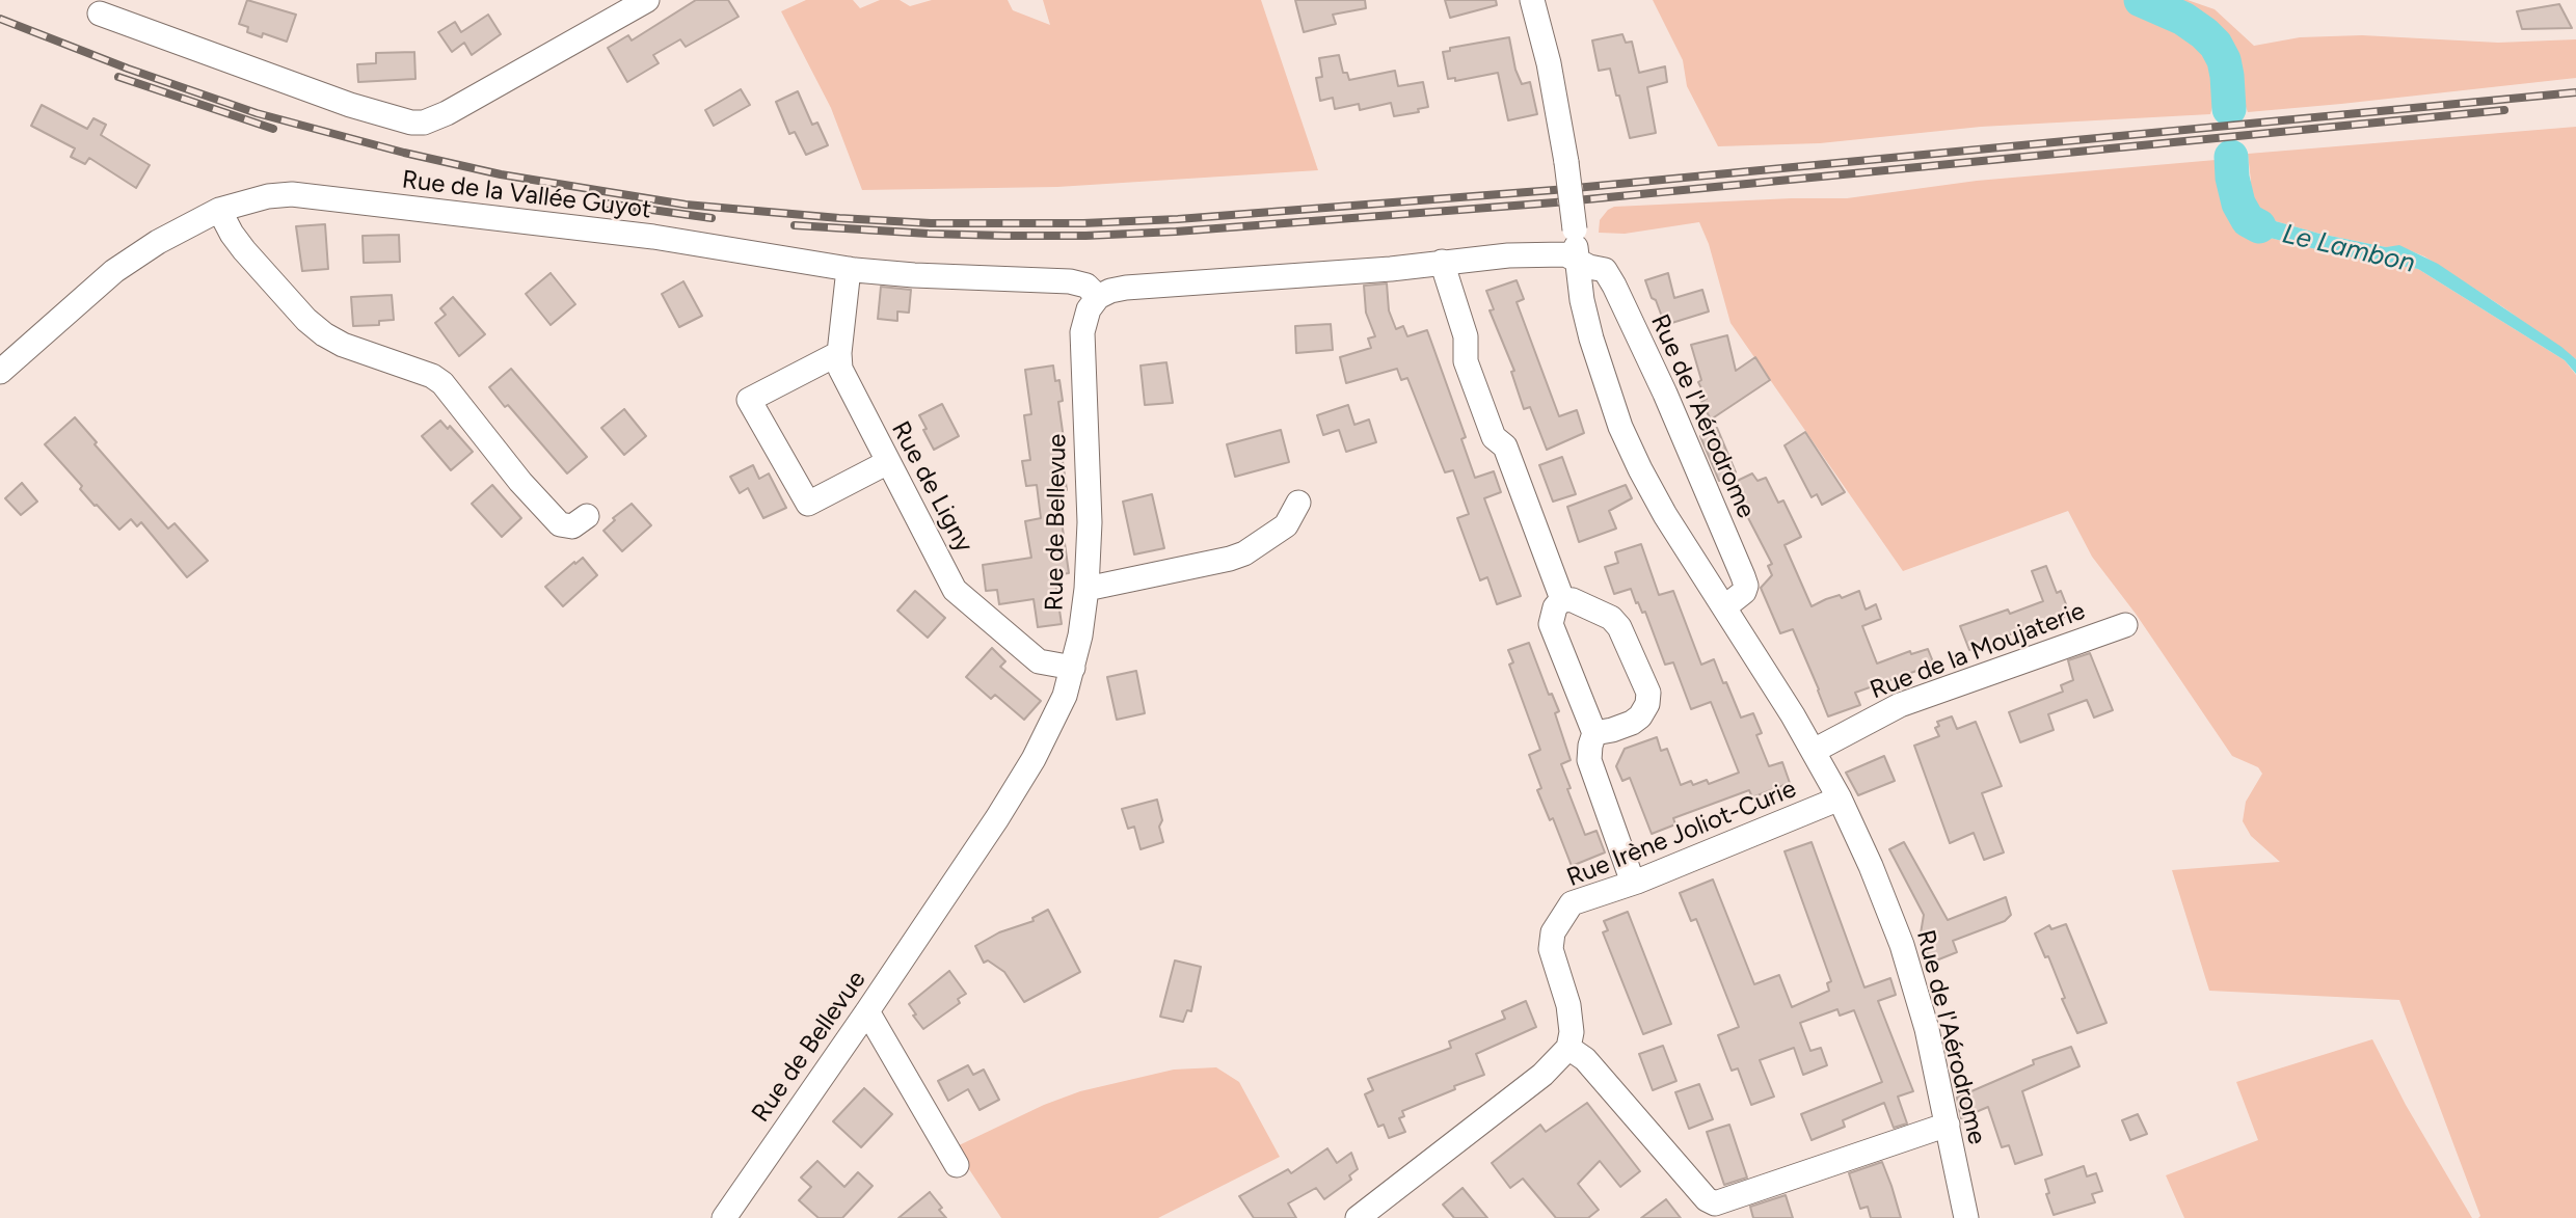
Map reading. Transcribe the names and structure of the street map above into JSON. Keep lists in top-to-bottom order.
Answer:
{
  "streets": {
    "street": [
      "Rue de la Vallée Guyot",
      "Rue de l'Aérodrome",
      "Rue de Ligny",
      "Rue de Bellevue",
      "Rue de la Moujaterie",
      "Rue Irène Joliot-Curie"
    ]
  },
  "crossings": [
    ["Rue de la Vallée Guyot", "Rue de Ligny"],
    ["Rue de la Vallée Guyot", "Rue de Bellevue"],
    ["Rue de l'Aérodrome", "Rue de la Moujaterie"],
    ["Rue de l'Aérodrome", "Rue Irène Joliot-Curie"],
    ["Rue de Ligny", "Rue de Bellevue"]
  ],
  "water": ["Le Lambon"]
}
